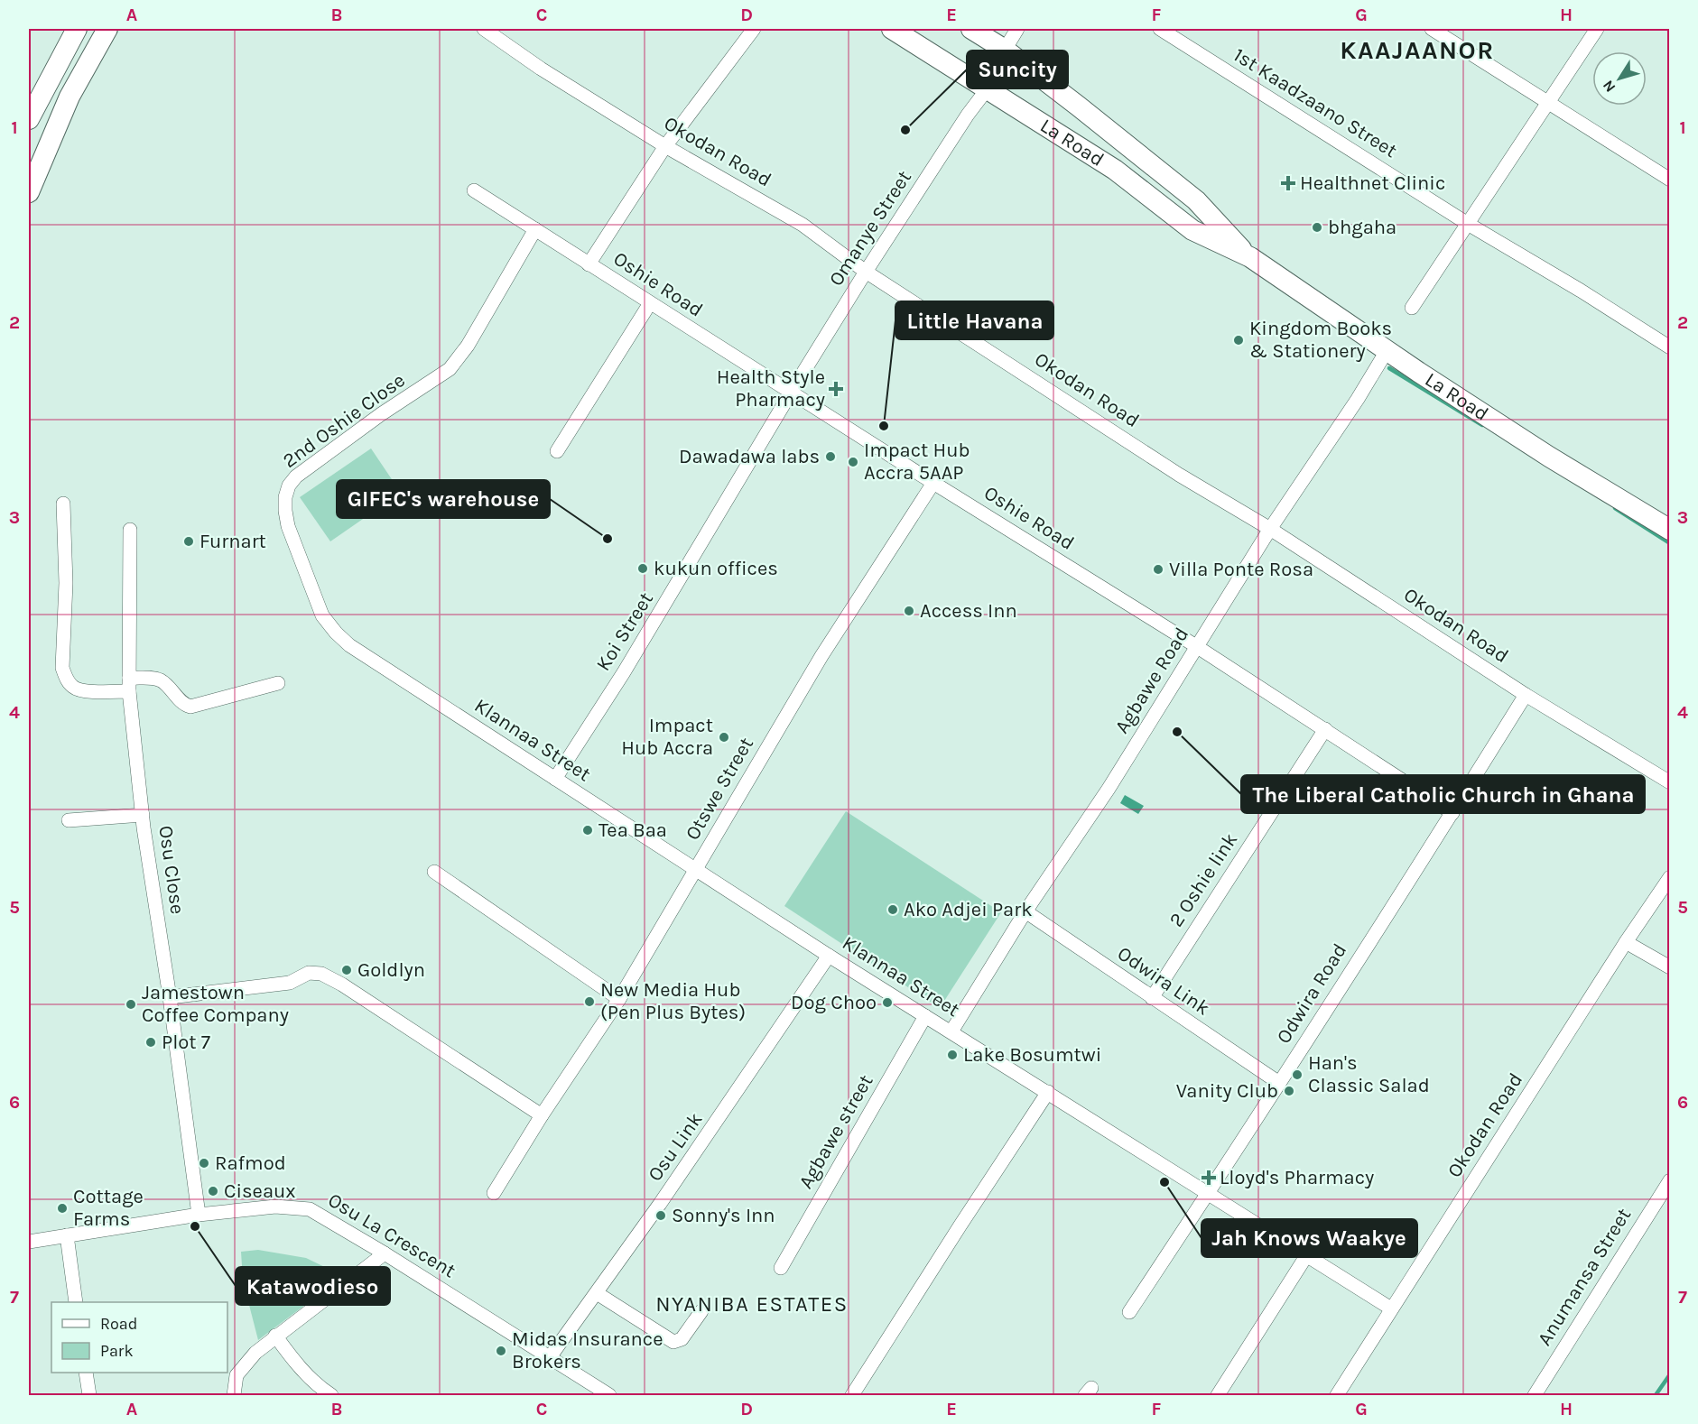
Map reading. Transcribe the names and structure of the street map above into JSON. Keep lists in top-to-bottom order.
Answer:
{
  "streets": {
    "main road": ["La Road"],
    "street": [
      "1st Kaadzaano Street",
      "Okodan Road",
      "Omanye Street",
      "Oshie Road",
      "2nd Oshie Close",
      "Koi Street",
      "Agbawe Road",
      "Klannaa Street",
      "Otswe Street",
      "Osu Close",
      "2 Oshie link",
      "Odwira Link",
      "Odwira Road",
      "Agbawe street",
      "Osu Link",
      "Osu La Crescent",
      "Anumansa Street"
    ]
  },
  "crossings": [
    ["La Road", "Omanye Street"],
    ["La Road", "Agbawe Road"],
    ["Okodan Road", "Omanye Street"],
    ["Okodan Road", "Agbawe Road"],
    ["Okodan Road", "Klannaa Street"],
    ["Okodan Road", "Odwira Road"],
    ["Omanye Street", "Oshie Road"],
    ["Omanye Street", "Koi Street"],
    ["Oshie Road", "2nd Oshie Close"],
    ["Oshie Road", "Koi Street"],
    ["Oshie Road", "Agbawe Road"],
    ["Oshie Road", "Otswe Street"],
    ["Oshie Road", "2 Oshie link"],
    ["Oshie Road", "Odwira Road"],
    ["2nd Oshie Close", "Klannaa Street"],
    ["Koi Street", "Klannaa Street"],
    ["Agbawe Road", "Klannaa Street"],
    ["Agbawe Road", "Odwira Link"],
    ["Klannaa Street", "Otswe Street"],
    ["Klannaa Street", "Odwira Road"],
    ["Klannaa Street", "Agbawe street"],
    ["Klannaa Street", "Osu Link"],
    ["Osu Close", "Osu La Crescent"],
    ["2 Oshie link", "Odwira Link"],
    ["Odwira Link", "Odwira Road"],
    ["Osu Link", "Osu La Crescent"]
  ],
  "districts": ["KAAJAANOR", "NYANIBA ESTATES"],
  "places": {
    "other": [
      "Suncity",
      "bhgaha",
      "Kingdom Books & Stationery",
      "Little Havana",
      "Dawadawa labs",
      "Impact Hub Accra 5AAP",
      "GIFEC's warehouse",
      "Furnart",
      "kukun offices",
      "Villa Ponte Rosa",
      "Access Inn",
      "The Liberal Catholic Church in Ghana",
      "Impact Hub Accra",
      "Tea Baa",
      "Ako Adjei Park",
      "Goldlyn",
      "New Media Hub (Pen Plus Bytes)",
      "Dog Choo",
      "Jamestown Coffee Company",
      "Plot 7",
      "Lake Bosumtwi",
      "Han's Classic Salad",
      "Vanity Club",
      "Rafmod",
      "Jah Knows Waakye",
      "Ciseaux",
      "Cottage Farms",
      "Sonny's Inn",
      "Katawodieso",
      "Midas Insurance Brokers"
    ],
    "health": ["Healthnet Clinic", "Health Style Pharmacy", "Lloyd's Pharmacy"]
  },
  "legend": ["Road", "Park"],
  "north": "bottom left",
  "grid": {
    "columns": [
      "A",
      "B",
      "C",
      "D",
      "E",
      "F",
      "G",
      "H"
    ],
    "rows": [
      "1",
      "2",
      "3",
      "4",
      "5",
      "6",
      "7"
    ]
  }
}
